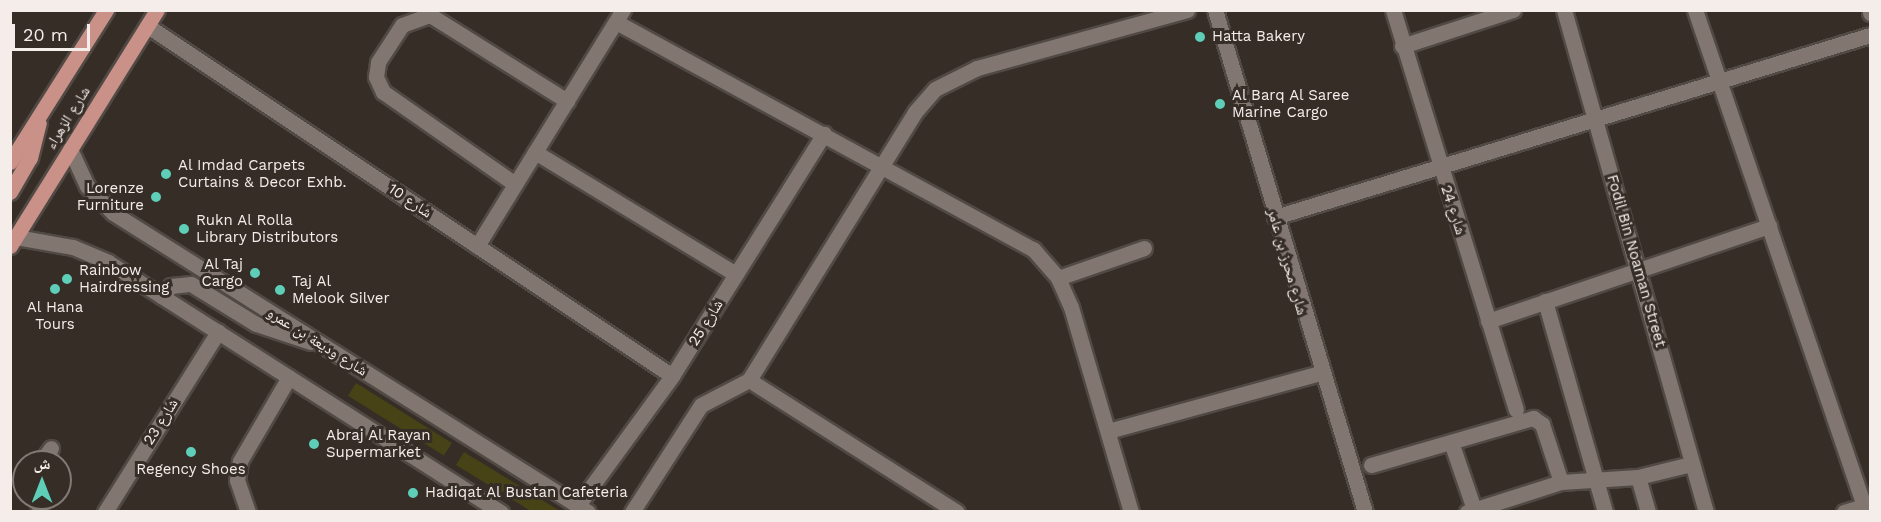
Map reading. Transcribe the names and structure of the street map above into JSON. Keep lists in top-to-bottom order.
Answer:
{
  "streets": {
    "main road": ["شارع الزهراء"],
    "street": [
      "شارع 10",
      "شارع 24",
      "Fodil Bin Noaman Street",
      "شارع محرز بن عامر",
      "شارع 25",
      "شارع وديعة بن عمرو",
      "شارع 23"
    ]
  },
  "crossings": [
    ["شارع الزهراء", "شارع 10"],
    ["شارع الزهراء", "شارع وديعة بن عمرو"],
    ["شارع 10", "شارع 25"],
    ["شارع 25", "شارع وديعة بن عمرو"]
  ],
  "places": [
    "Hatta Bakery",
    "Al Barq Al Saree Marine Cargo",
    "Al Imdad Carpets Curtains & Decor Exhb.",
    "Lorenze Furniture",
    "Rukn Al Rolla Library Distributors",
    "Al Taj Cargo",
    "Rainbow Hairdressing",
    "Al Hana Tours",
    "Taj Al Melook Silver",
    "Abraj Al Rayan Supermarket",
    "Regency Shoes",
    "Hadiqat Al Bustan Cafeteria"
  ],
  "scale_bar": "20 m",
  "north": "top"
}
